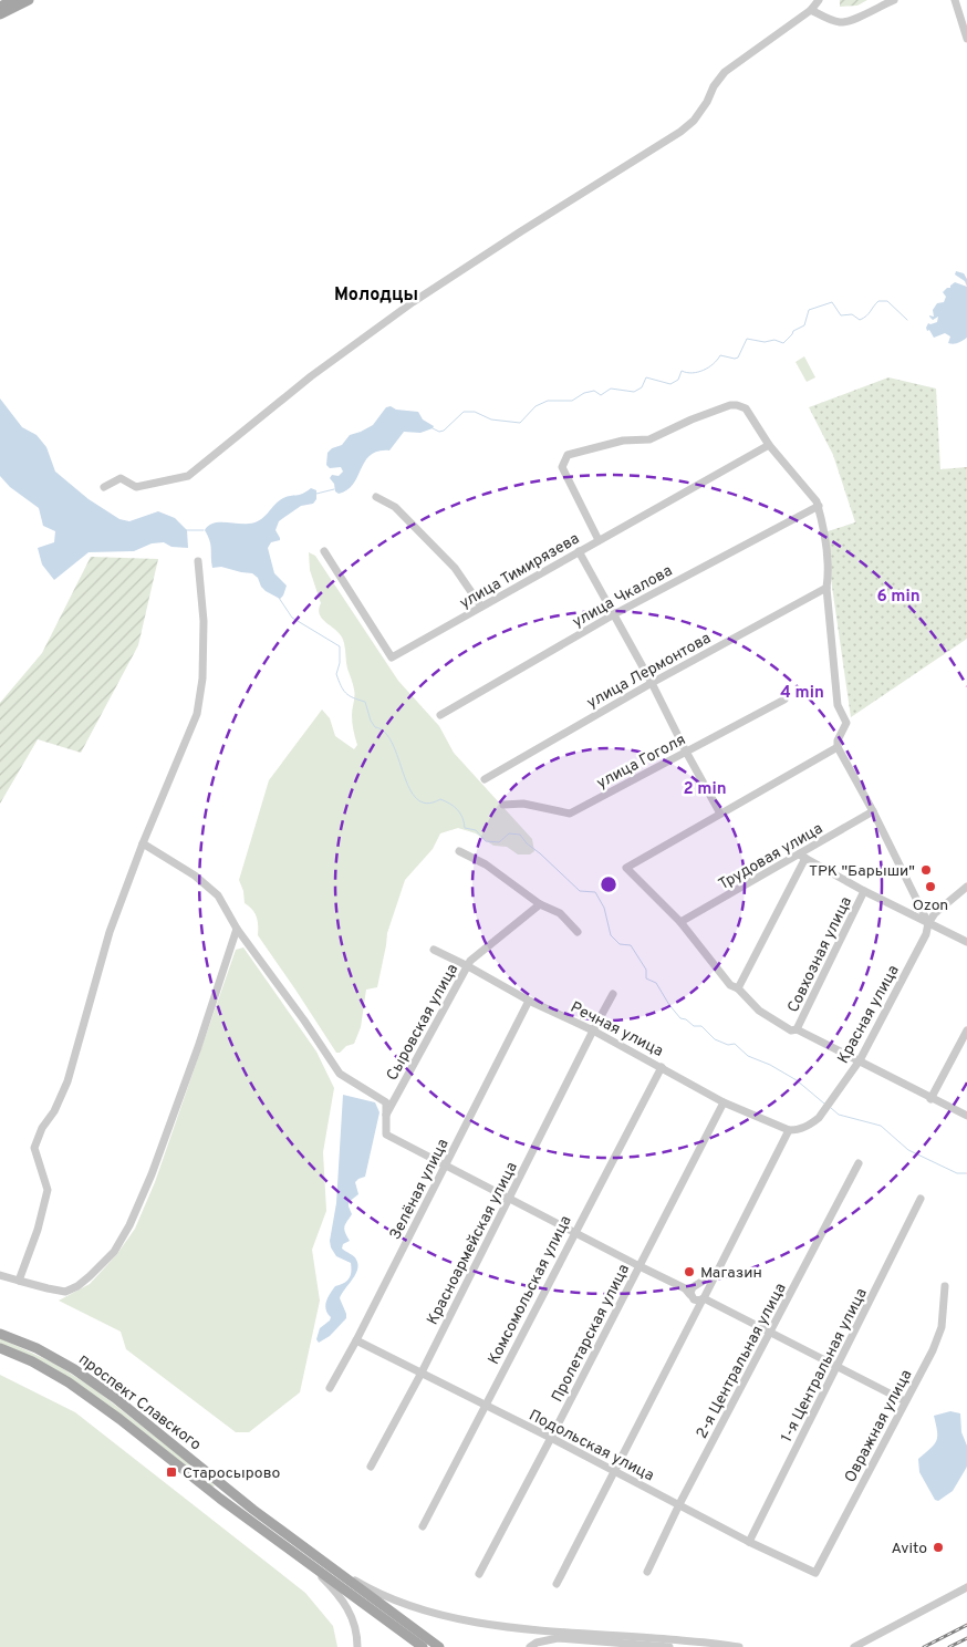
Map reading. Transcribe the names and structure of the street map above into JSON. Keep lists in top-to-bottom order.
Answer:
{
  "streets": {
    "main road": ["проспект Славского"],
    "street": [
      "улица Тимирязева",
      "улица Чкалова",
      "улица Лермонтова",
      "улица Гоголя",
      "Трудовая улица",
      "Совхозная улица",
      "Красная улица",
      "Сыровская улица",
      "Речная улица",
      "Зелёная улица",
      "Красноармейская улица",
      "Комсомольская улица",
      "Пролетарская улица",
      "2-я Центральная улица",
      "1-я Центральная улица",
      "Овражная улица",
      "Подольская улица"
    ]
  },
  "crossings": [
    ["Красная улица", "Речная улица"],
    ["Сыровская улица", "Речная улица"],
    ["Речная улица", "Зелёная улица"],
    ["Речная улица", "Красноармейская улица"],
    ["Речная улица", "Комсомольская улица"],
    ["Речная улица", "Пролетарская улица"],
    ["Зелёная улица", "Подольская улица"],
    ["Красноармейская улица", "Подольская улица"],
    ["Комсомольская улица", "Подольская улица"],
    ["Пролетарская улица", "Подольская улица"],
    ["2-я Центральная улица", "Подольская улица"],
    ["1-я Центральная улица", "Подольская улица"],
    ["Овражная улица", "Подольская улица"]
  ],
  "districts": ["Молодцы"],
  "places": {
    "other": [
      "ТРК \"Барыши\"",
      "Ozon",
      "Магазин",
      "Avito"
    ],
    "transit": ["Старосырово"]
  },
  "rings": ["6 min", "4 min", "2 min"]
}
